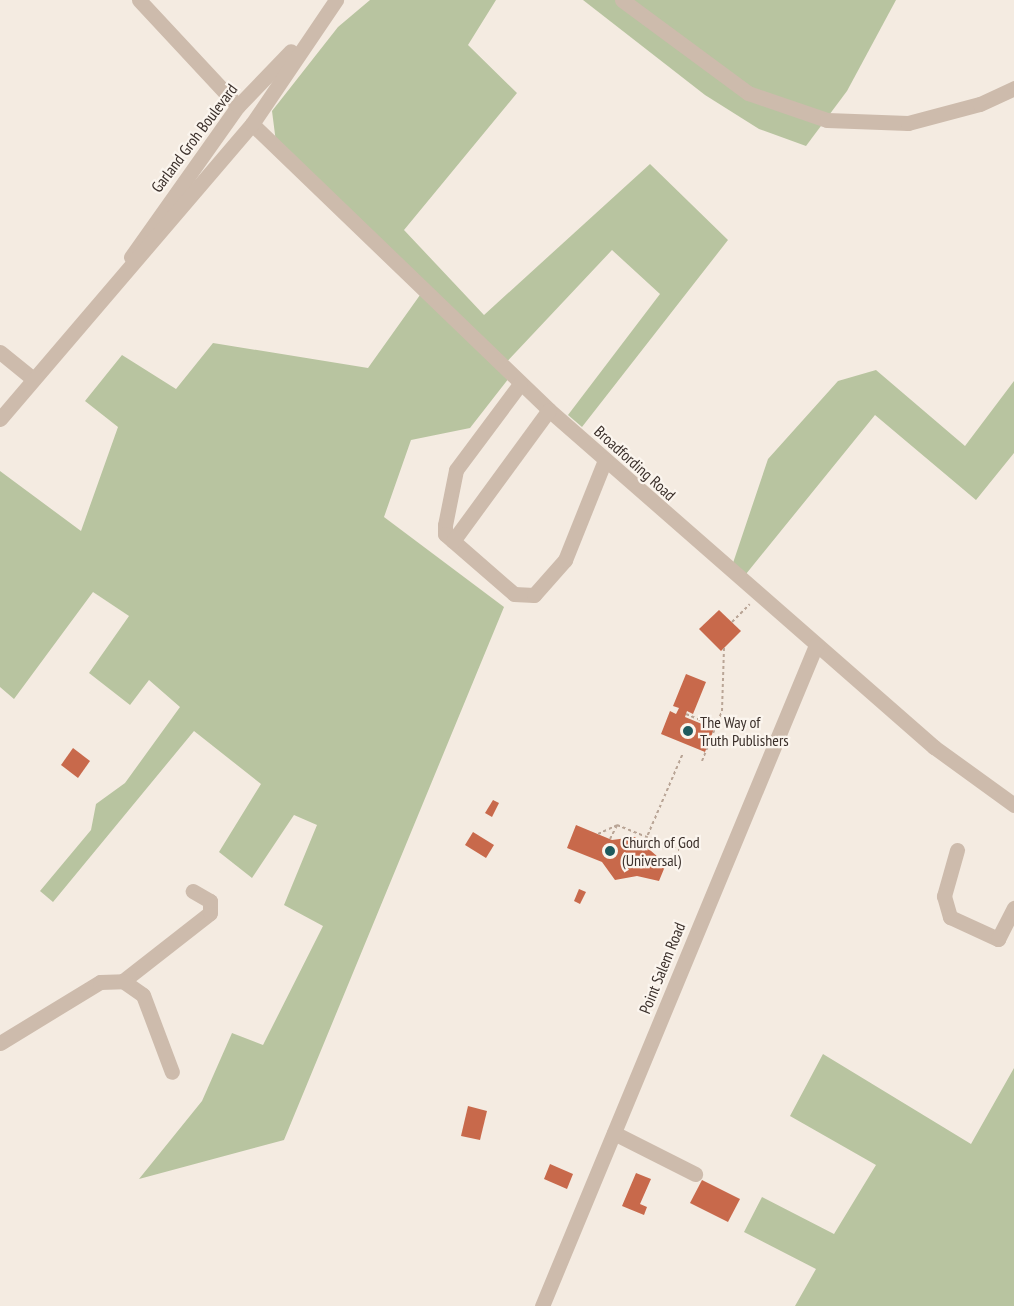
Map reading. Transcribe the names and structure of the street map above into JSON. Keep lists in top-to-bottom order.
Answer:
{
  "streets": {
    "street": ["Garland Groh Boulevard", "Broadfording Road", "Point Salem Road"]
  },
  "crossings": [
    ["Garland Groh Boulevard", "Broadfording Road"],
    ["Broadfording Road", "Point Salem Road"]
  ],
  "places": ["The Way of Truth Publishers", "Church of God (Universal)"]
}
